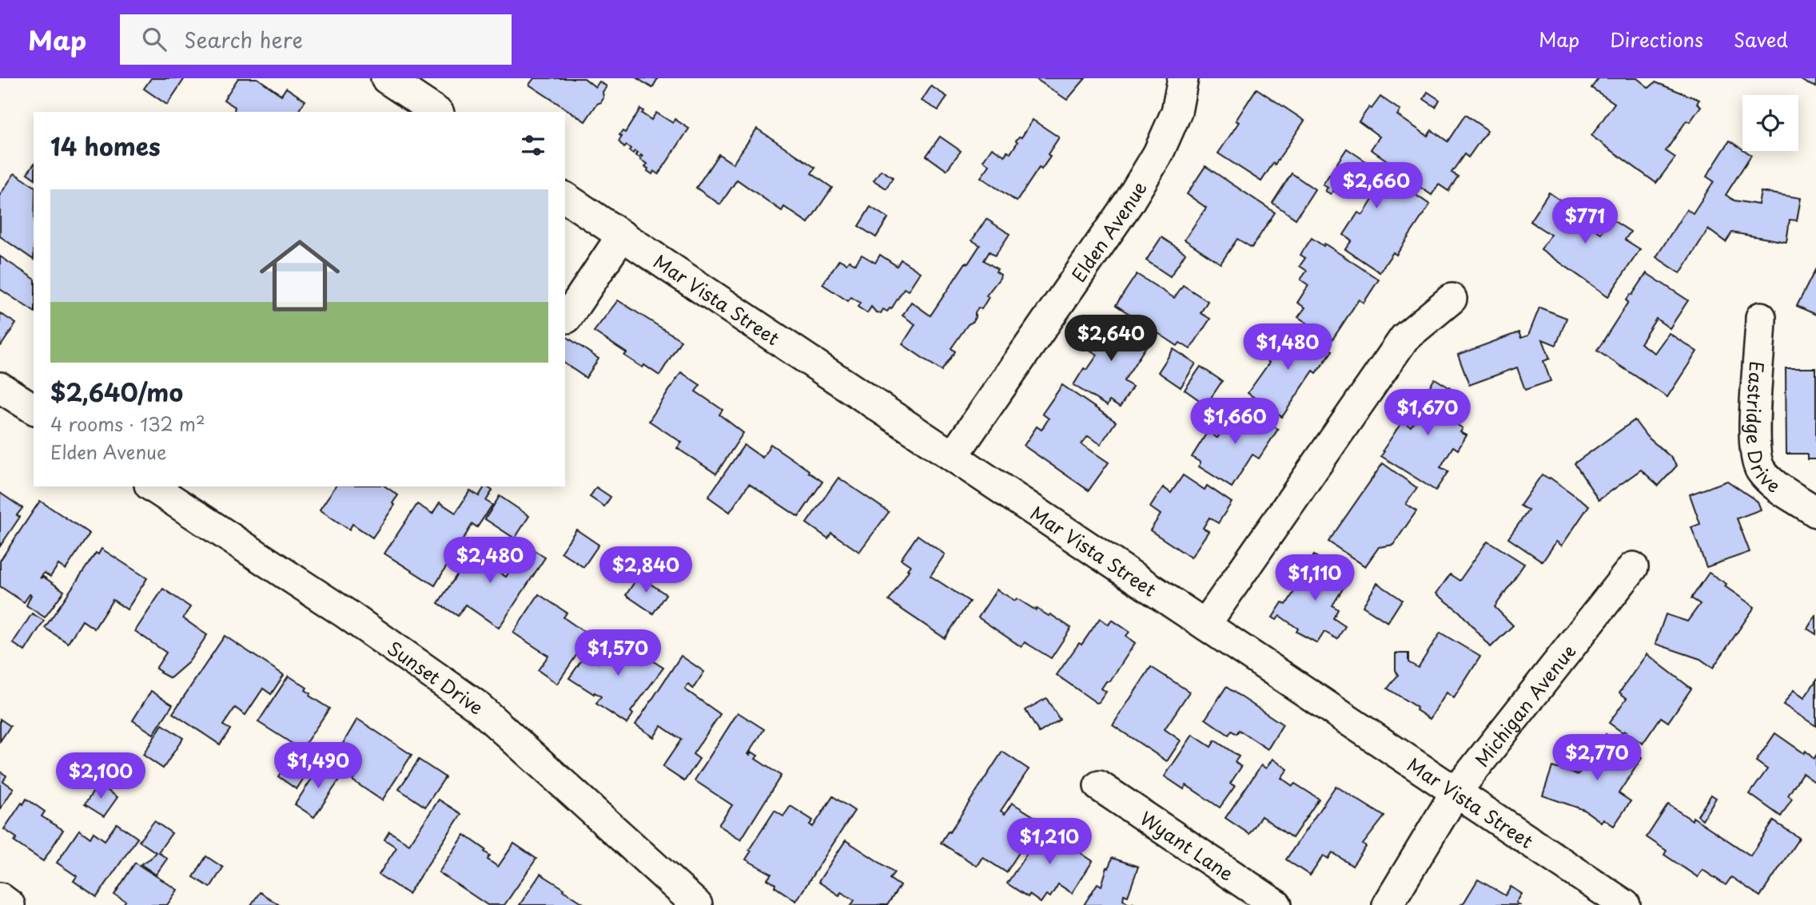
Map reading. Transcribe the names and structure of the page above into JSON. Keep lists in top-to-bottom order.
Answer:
{
  "streets": {
    "street": [
      "Elden Avenue",
      "Mar Vista Street",
      "Eastridge Drive",
      "Sunset Drive",
      "Michigan Avenue",
      "Wyant Lane"
    ]
  },
  "crossings": [
    ["Elden Avenue", "Mar Vista Street"],
    ["Mar Vista Street", "Michigan Avenue"]
  ],
  "page": {
    "header": "Map",
    "search": "Search here",
    "nav": ["Map", "Directions", "Saved"],
    "heading": "14 homes",
    "price": [
      "$2,660",
      "$771",
      "$2,640",
      "$1,480",
      "$1,670",
      "$1,660",
      "$2,480",
      "$2,840",
      "$1,110",
      "$1,570",
      "$2,770",
      "$1,490",
      "$2,100",
      "$1,210"
    ],
    "list": [
      {
        "name": "$2,640/mo",
        "note": "4 rooms · 132 m² · Elden Avenue"
      }
    ]
  }
}
